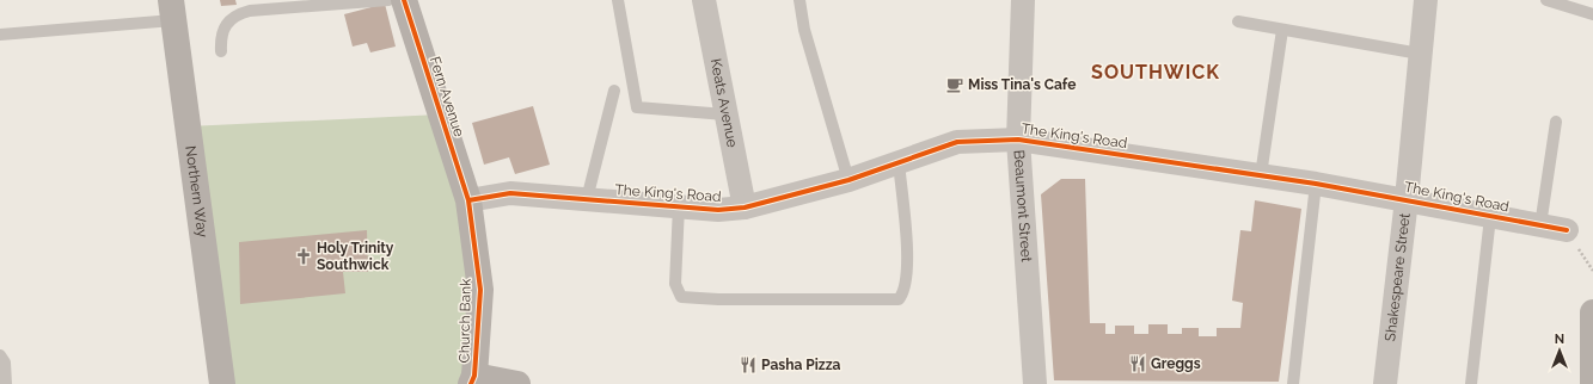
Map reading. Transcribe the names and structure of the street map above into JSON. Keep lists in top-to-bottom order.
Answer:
{
  "streets": {
    "street": [
      "Fern Avenue",
      "Keats Avenue",
      "The King's Road",
      "Northern Way",
      "Beaumont Street",
      "Shakespeare Street",
      "Church Bank"
    ]
  },
  "crossings": [
    ["Fern Avenue", "The King's Road"],
    ["Fern Avenue", "Church Bank"],
    ["Keats Avenue", "The King's Road"],
    ["The King's Road", "Beaumont Street"],
    ["The King's Road", "Shakespeare Street"],
    ["The King's Road", "Church Bank"]
  ],
  "districts": ["SOUTHWICK"],
  "places": {
    "cafe": ["Miss Tina's Cafe"],
    "church": ["Holy Trinity Southwick"],
    "restaurant": ["Greggs", "Pasha Pizza"]
  },
  "north": "top"
}
